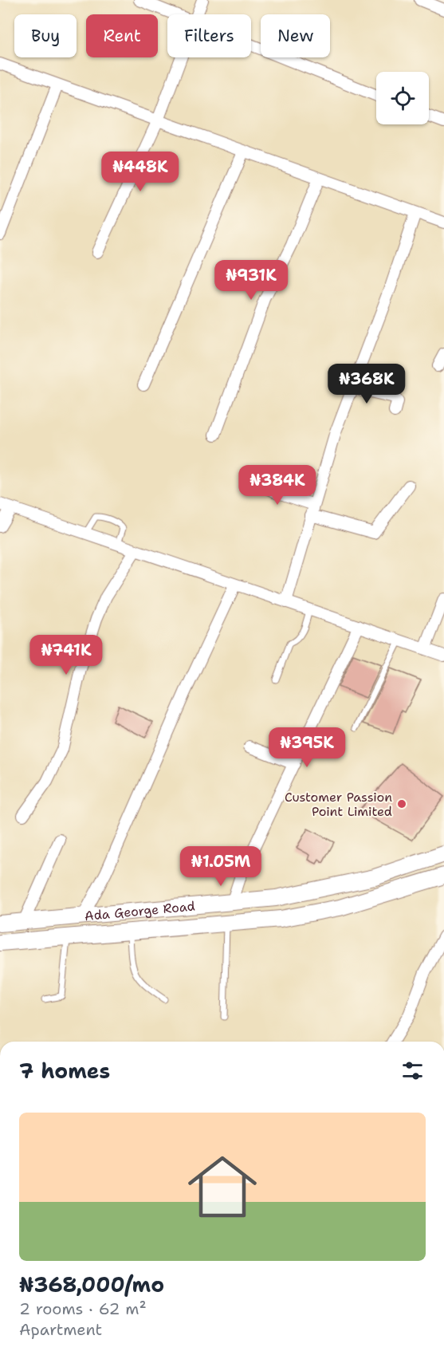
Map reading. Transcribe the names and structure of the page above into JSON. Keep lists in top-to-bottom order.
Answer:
{
  "streets": {
    "main road": ["Ada George Road"]
  },
  "places": ["Customer Passion Point Limited"],
  "page": {
    "chip": [
      "Buy",
      "Rent",
      "Filters",
      "New"
    ],
    "price": [
      "₦448K",
      "₦931K",
      "₦368K",
      "₦384K",
      "₦741K",
      "₦395K",
      "₦1.05M"
    ],
    "heading": "7 homes",
    "list": [
      {
        "name": "₦368,000/mo",
        "note": "2 rooms · 62 m² · Apartment"
      }
    ]
  }
}
